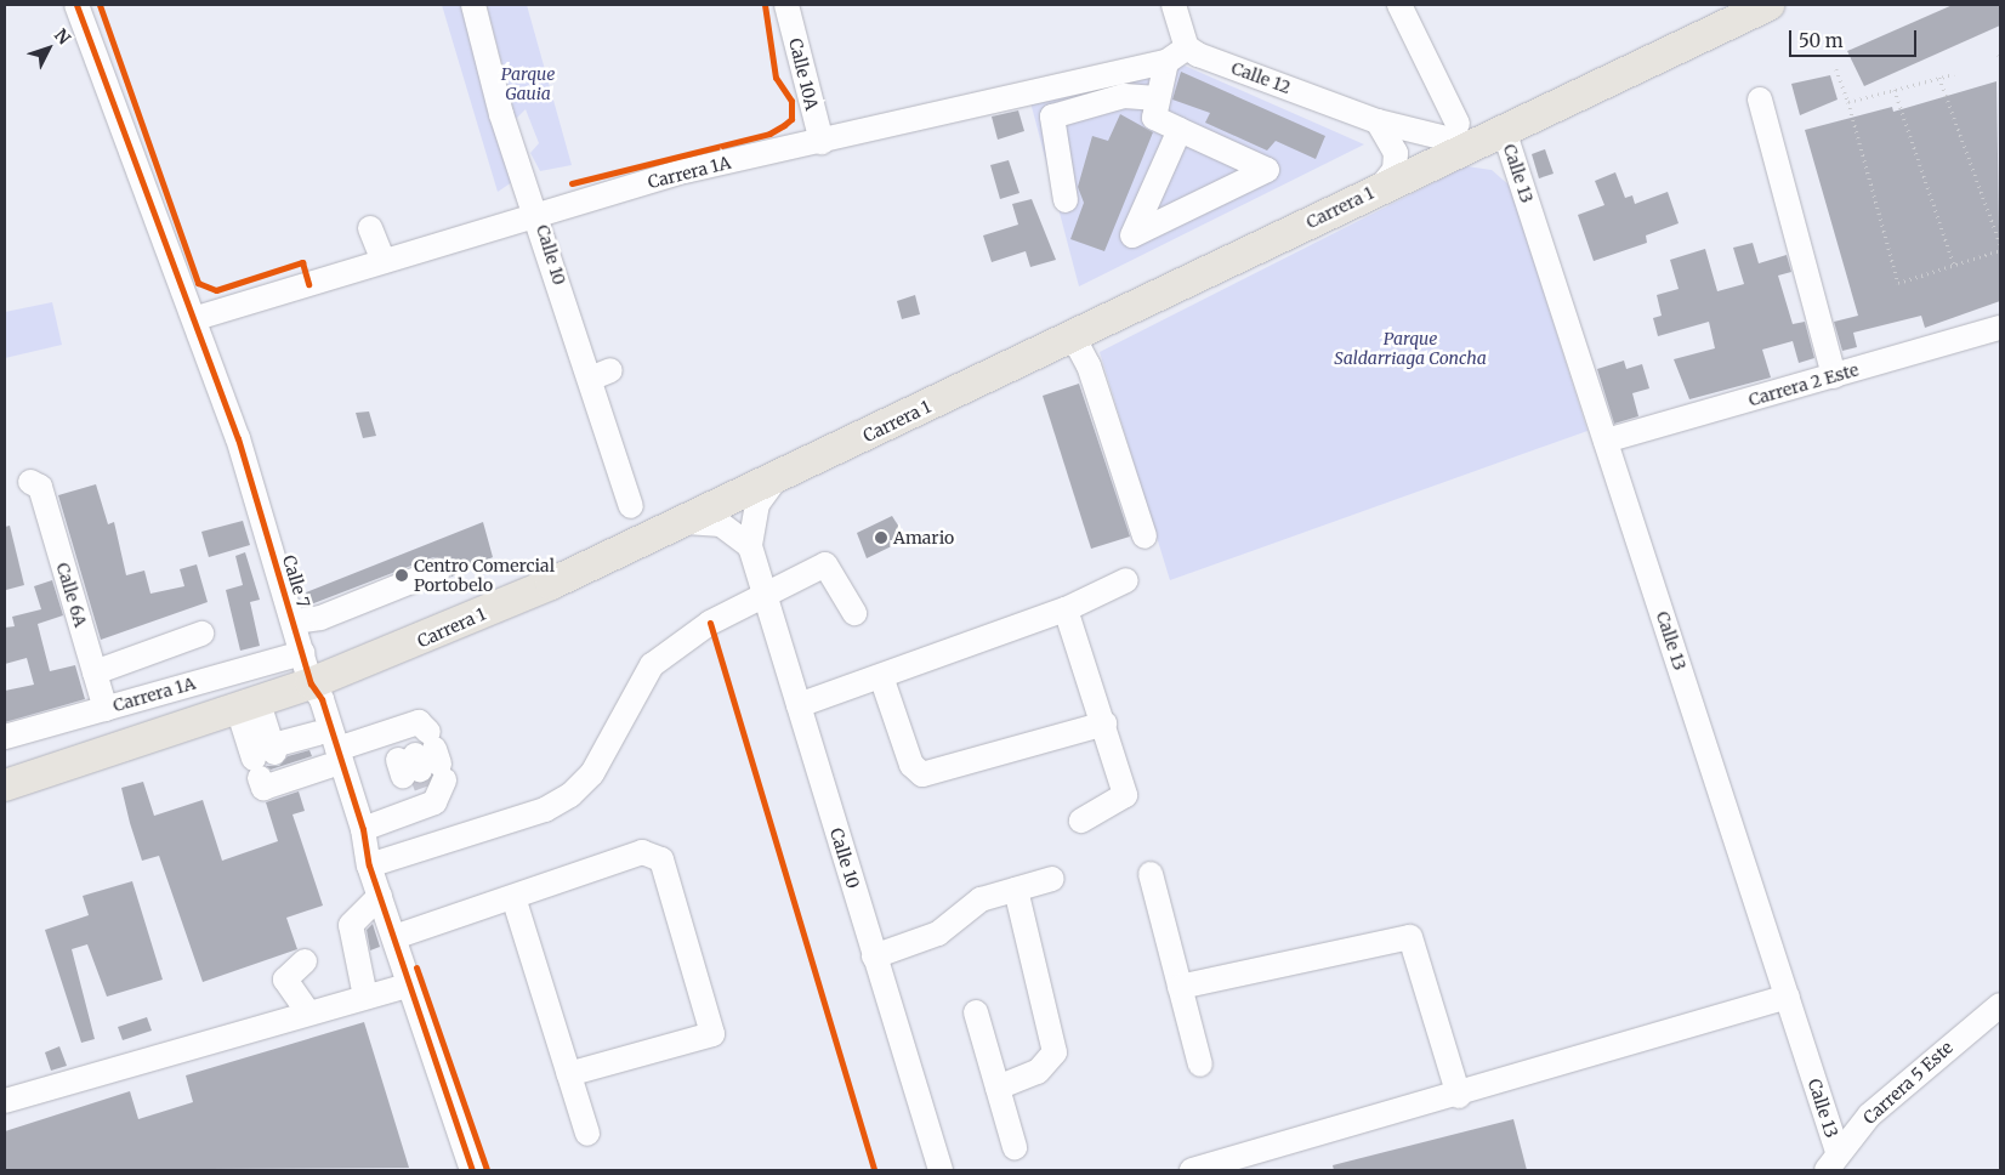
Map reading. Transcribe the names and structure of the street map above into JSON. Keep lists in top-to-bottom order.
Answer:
{
  "streets": {
    "main road": ["Carrera 1"],
    "street": [
      "Calle 10A",
      "Calle 12",
      "Carrera 1A",
      "Calle 13",
      "Calle 10",
      "Carrera 2 Este",
      "Calle 7",
      "Calle 6A",
      "Carrera 5 Este"
    ]
  },
  "crossings": [
    ["Calle 10A", "Carrera 1A"],
    ["Calle 12", "Carrera 1A"],
    ["Calle 12", "Carrera 1"],
    ["Carrera 1A", "Calle 10"],
    ["Carrera 1A", "Calle 7"],
    ["Carrera 1A", "Calle 6A"],
    ["Calle 13", "Carrera 1"],
    ["Calle 13", "Carrera 2 Este"],
    ["Calle 13", "Carrera 5 Este"],
    ["Carrera 1", "Calle 7"]
  ],
  "parks": ["Parque Gauia", "Parque Saldarriaga Concha"],
  "places": ["Amario", "Centro Comercial Portobelo"],
  "scale_bar": "50 m",
  "north": "top right"
}
